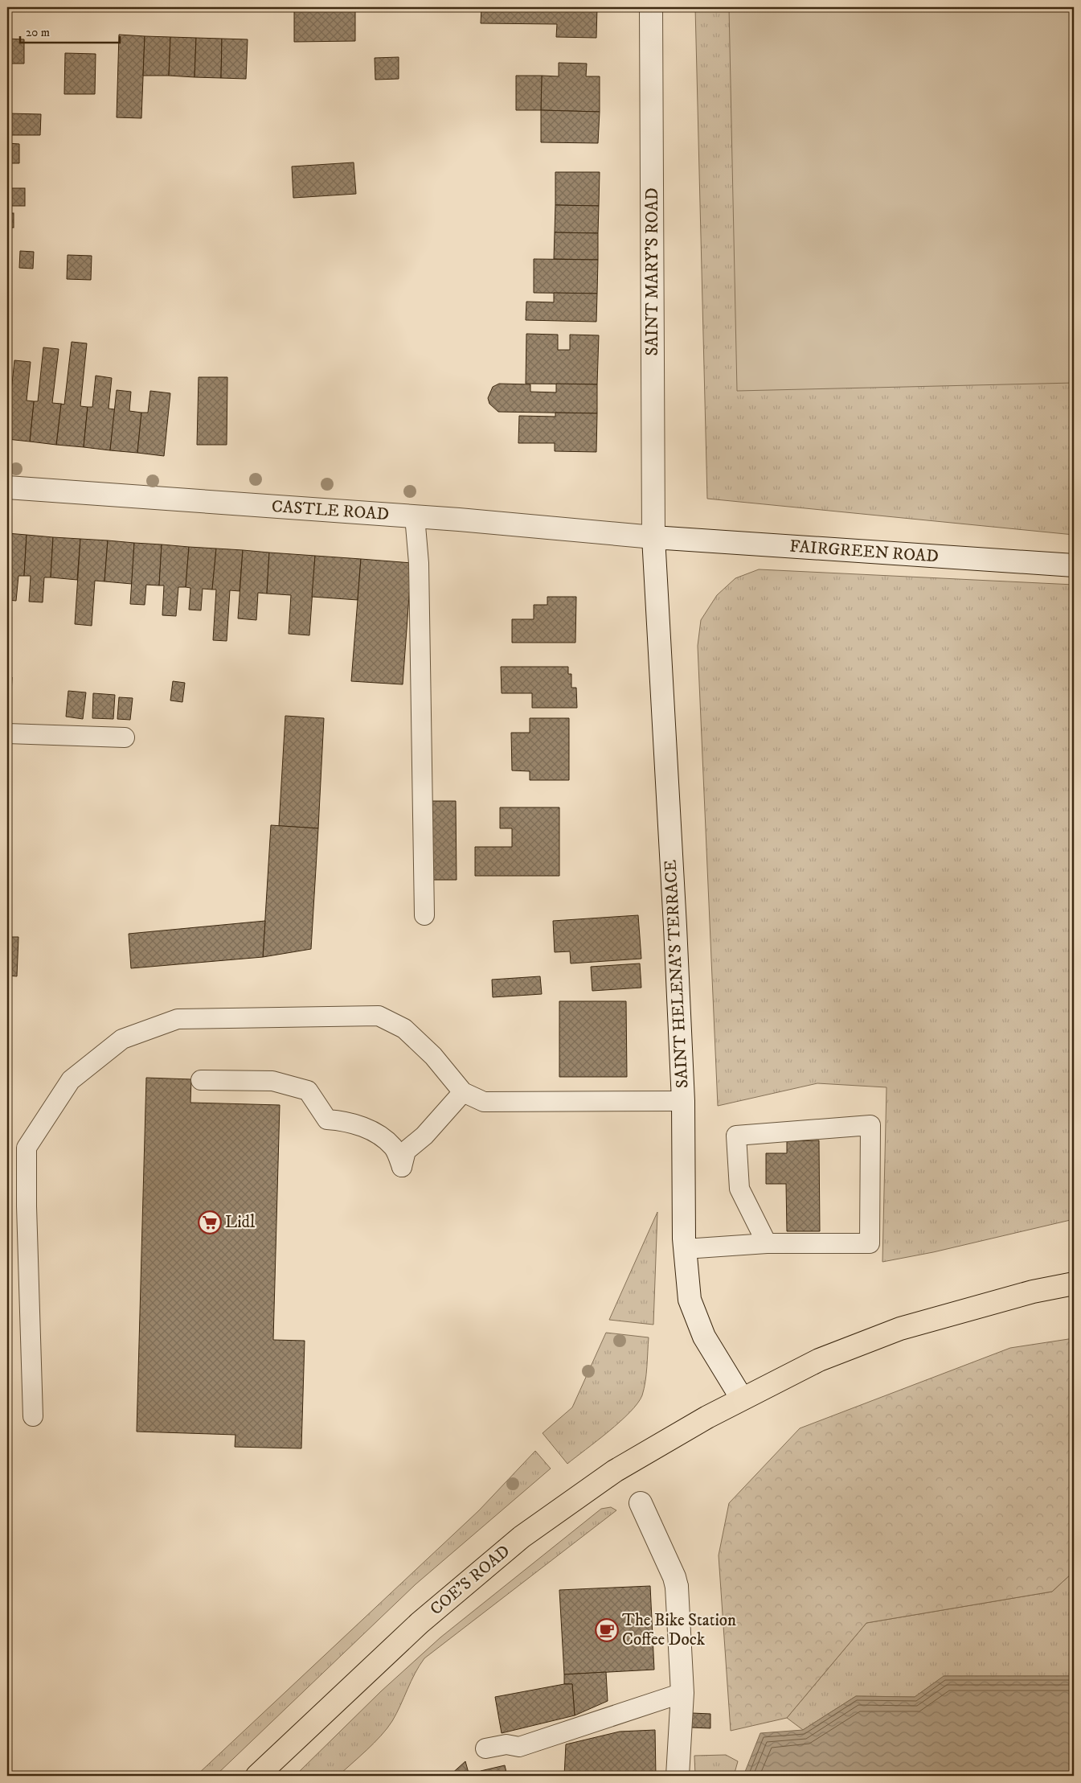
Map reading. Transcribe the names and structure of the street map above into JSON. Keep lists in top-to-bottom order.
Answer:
{
  "streets": {
    "main road": ["COE'S ROAD"],
    "street": [
      "SAINT MARY'S ROAD",
      "CASTLE ROAD",
      "FAIRGREEN ROAD",
      "SAINT HELENA'S TERRACE"
    ]
  },
  "crossings": [
    ["SAINT MARY'S ROAD", "CASTLE ROAD"],
    ["SAINT MARY'S ROAD", "FAIRGREEN ROAD"],
    ["SAINT MARY'S ROAD", "SAINT HELENA'S TERRACE"],
    ["CASTLE ROAD", "FAIRGREEN ROAD"],
    ["CASTLE ROAD", "SAINT HELENA'S TERRACE"],
    ["FAIRGREEN ROAD", "SAINT HELENA'S TERRACE"],
    ["SAINT HELENA'S TERRACE", "COE'S ROAD"]
  ],
  "places": {
    "supermarket": ["Lidl"],
    "cafe": ["The Bike Station Coffee Dock"]
  },
  "scale_bar": "20 m"
}
